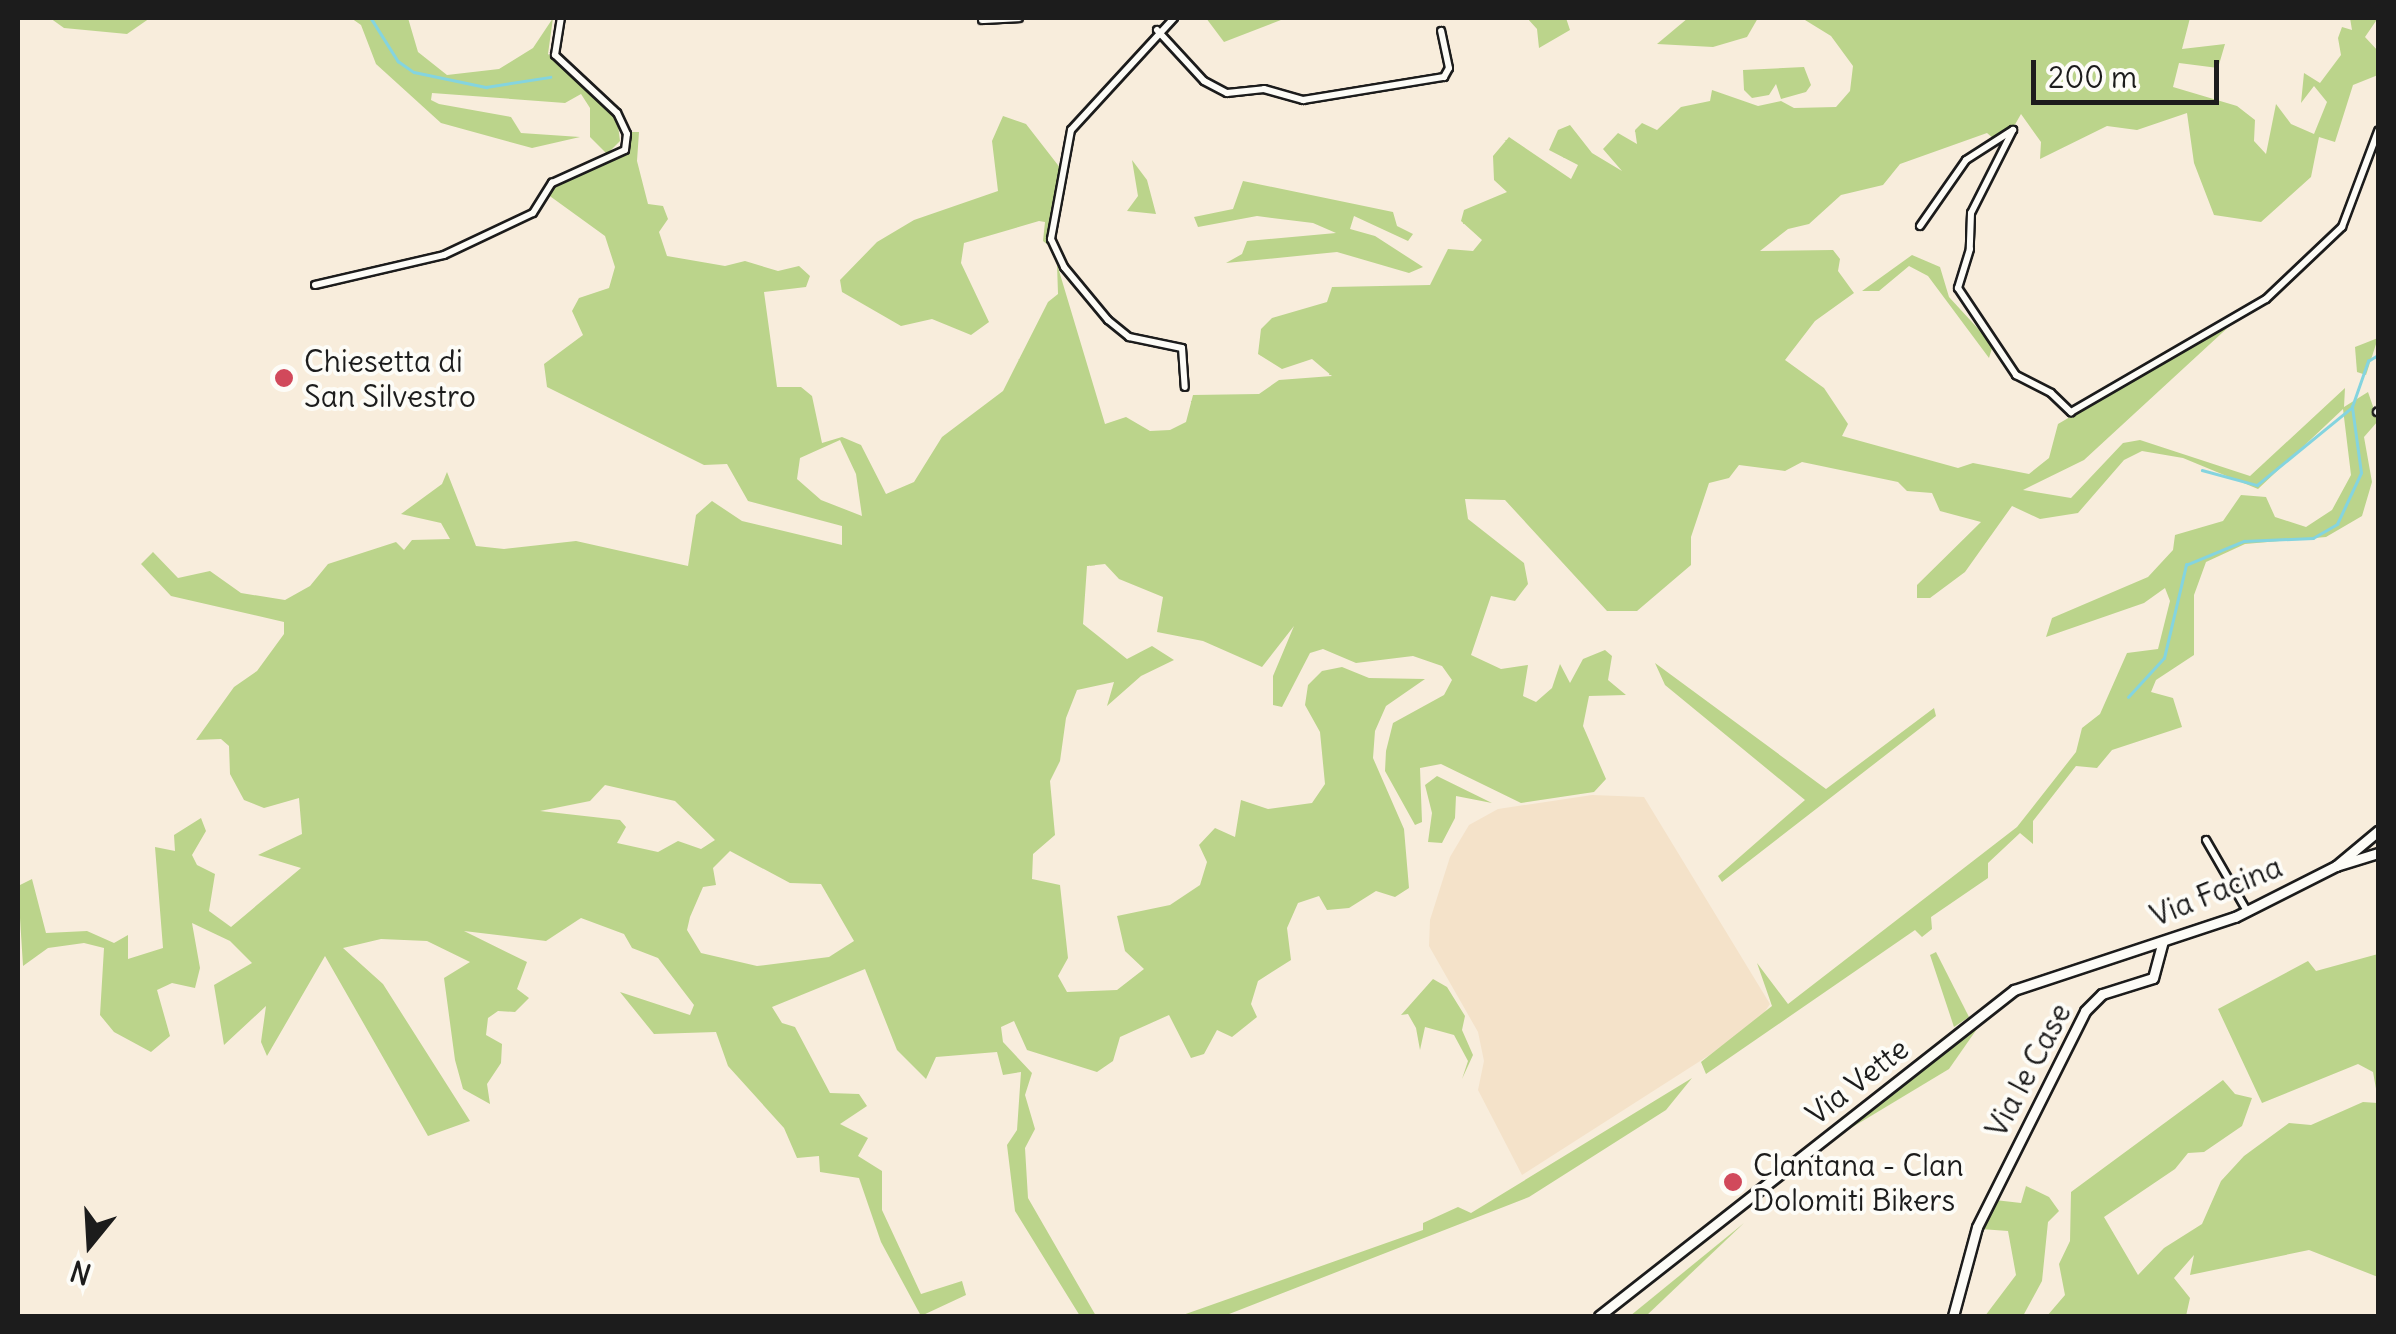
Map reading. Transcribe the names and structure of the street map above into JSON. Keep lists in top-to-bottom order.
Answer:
{
  "streets": {
    "main road": ["Via Facina", "Via le Case", "Via Vette"]
  },
  "crossings": [
    ["Via Facina", "Via le Case"],
    ["Via Facina", "Via Vette"]
  ],
  "places": ["Chiesetta di San Silvestro", "Clantana - Clan Dolomiti Bikers"],
  "scale_bar": "200 m",
  "north": "bottom"
}
